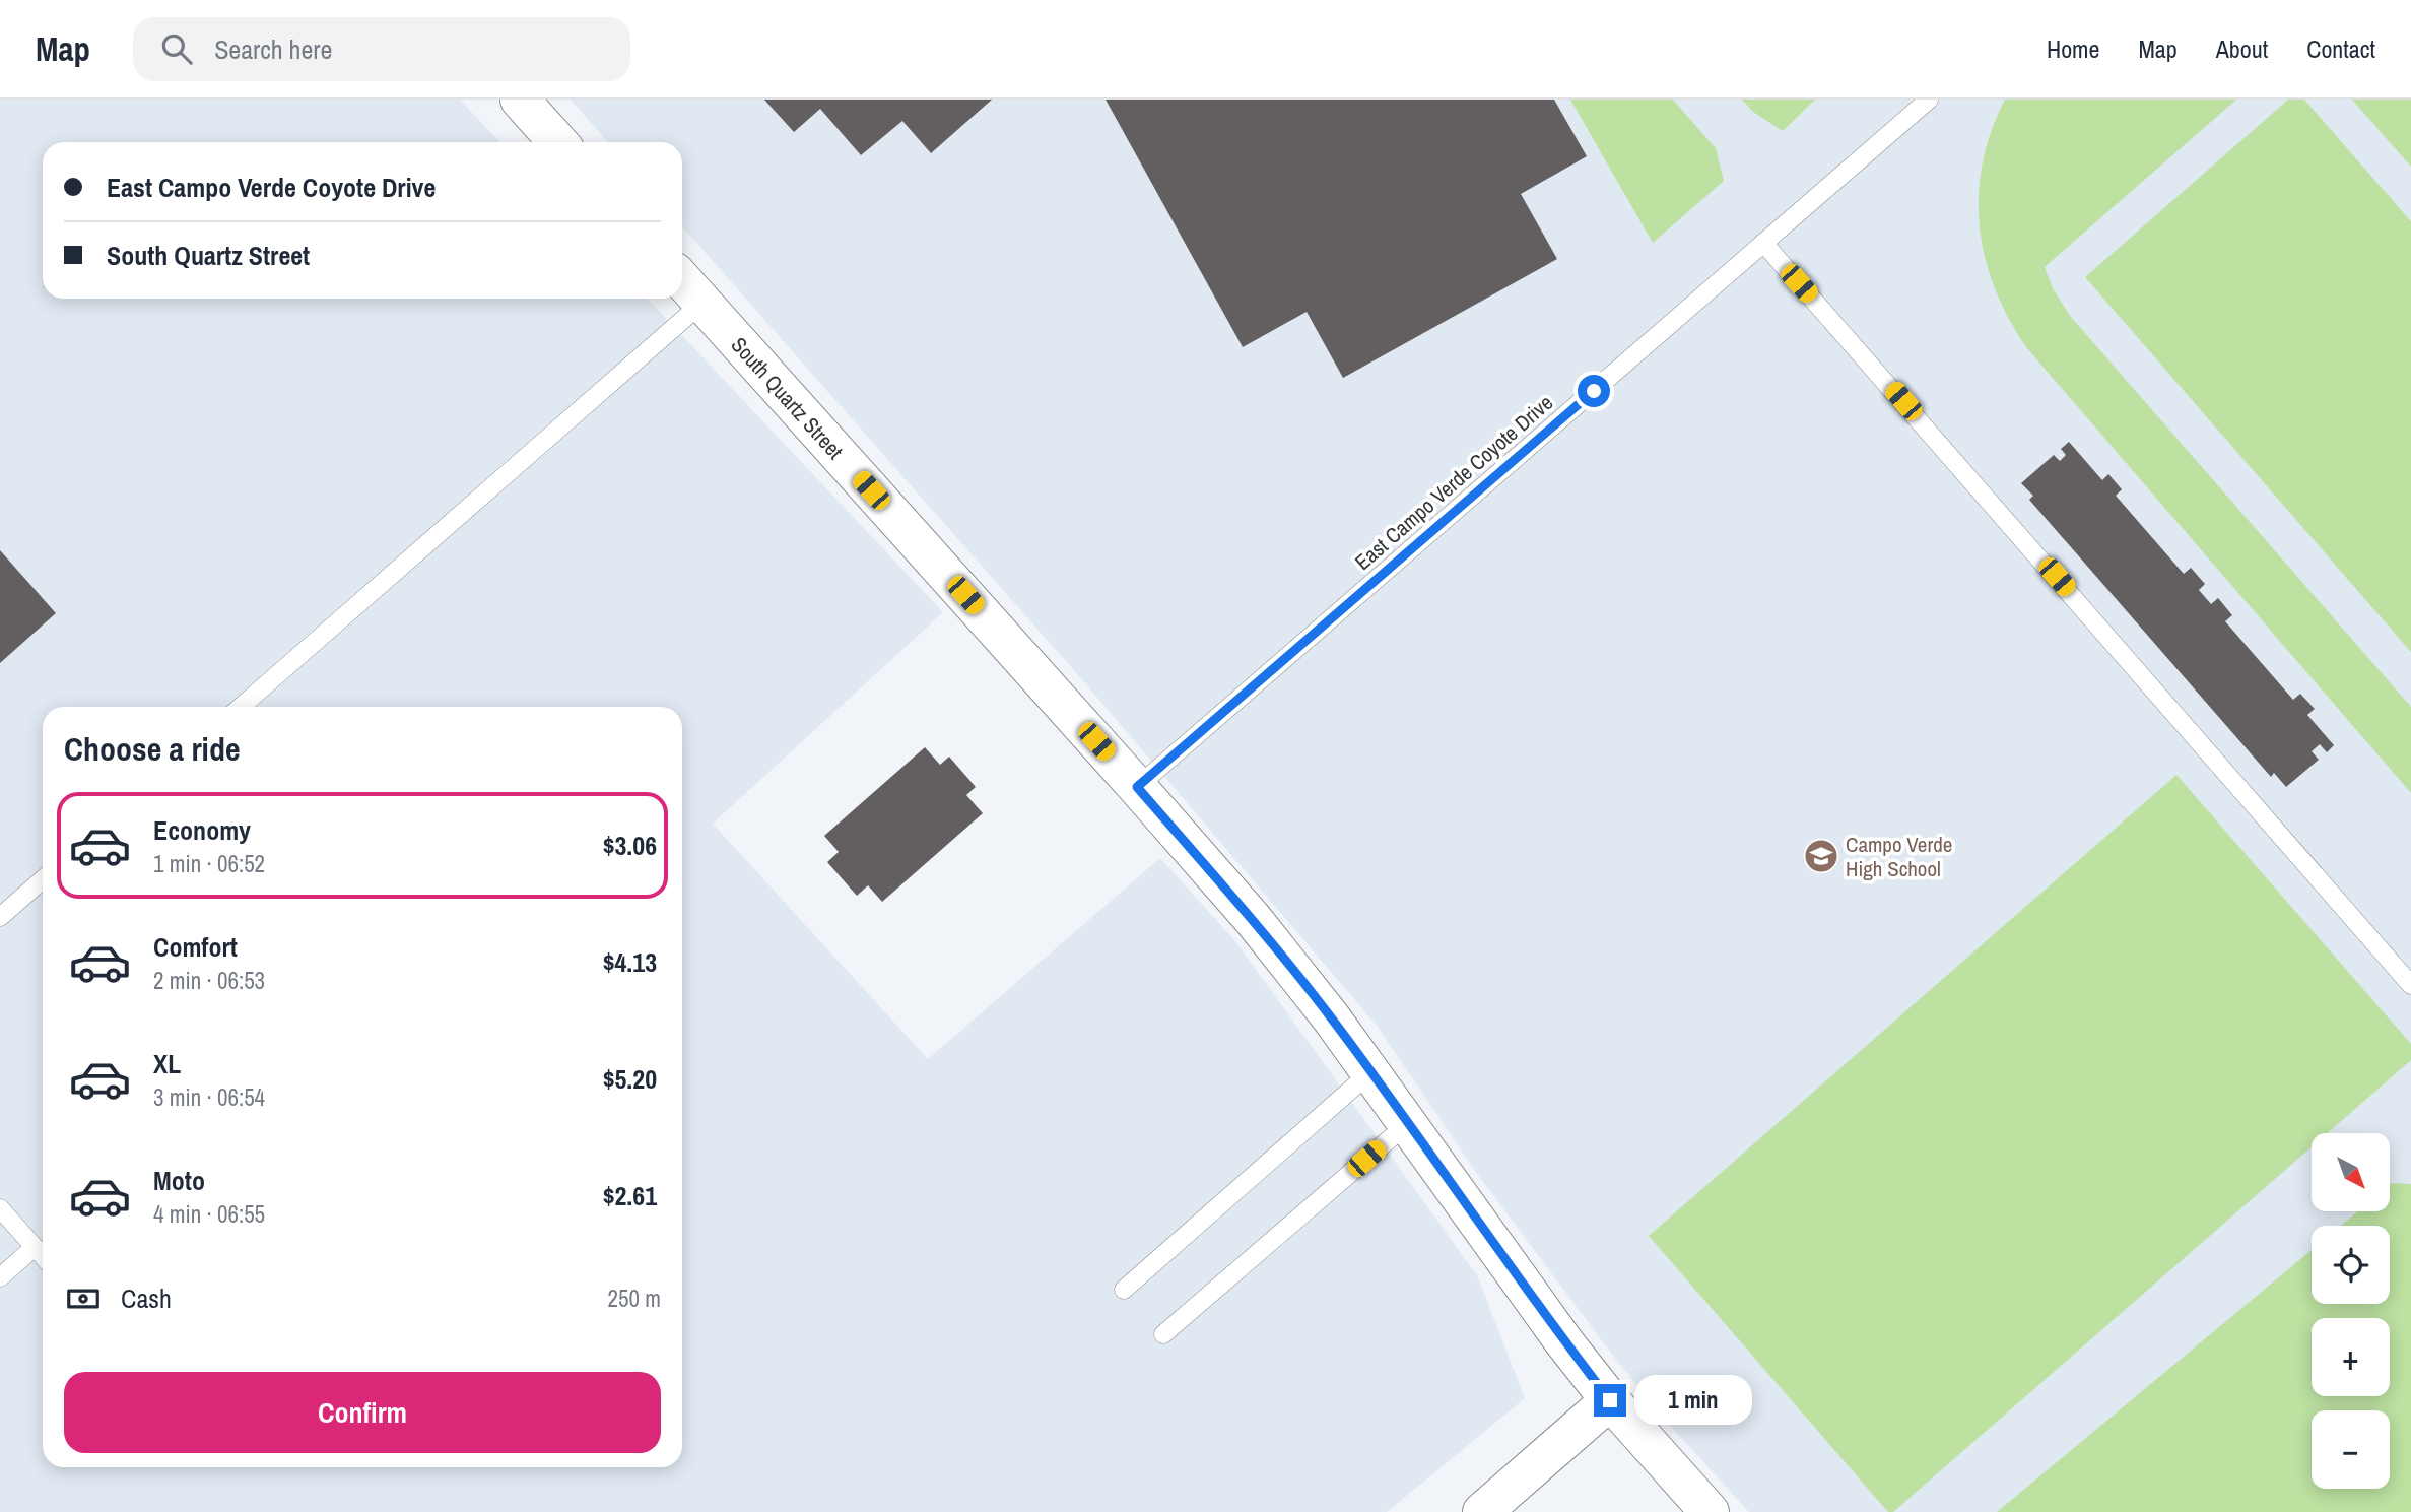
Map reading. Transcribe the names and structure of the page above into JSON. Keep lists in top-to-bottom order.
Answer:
{
  "streets": {
    "street": ["South Quartz Street"],
    "lane": ["East Campo Verde Coyote Drive"]
  },
  "crossings": [
    ["South Quartz Street", "East Campo Verde Coyote Drive"]
  ],
  "places": {
    "school or university": ["Campo Verde High School"]
  },
  "north": "bottom right",
  "page": {
    "header": "Map",
    "search": "Search here",
    "nav": [
      "Home",
      "Map",
      "About",
      "Contact"
    ],
    "banner": ["East Campo Verde Coyote Drive", "South Quartz Street"],
    "heading": "Choose a ride",
    "list": [
      {
        "name": "Economy",
        "note": "1 min · 06:52",
        "value": "$3.06"
      },
      {
        "name": "Comfort",
        "note": "2 min · 06:53",
        "value": "$4.13"
      },
      {
        "name": "XL",
        "note": "3 min · 06:54",
        "value": "$5.20"
      },
      {
        "name": "Moto",
        "note": "4 min · 06:55",
        "value": "$2.61"
      }
    ],
    "map_buttons": ["+", "−"],
    "pay": ["Cash", "250 m"],
    "buttons": "Confirm",
    "bubble": "1 min"
  }
}
